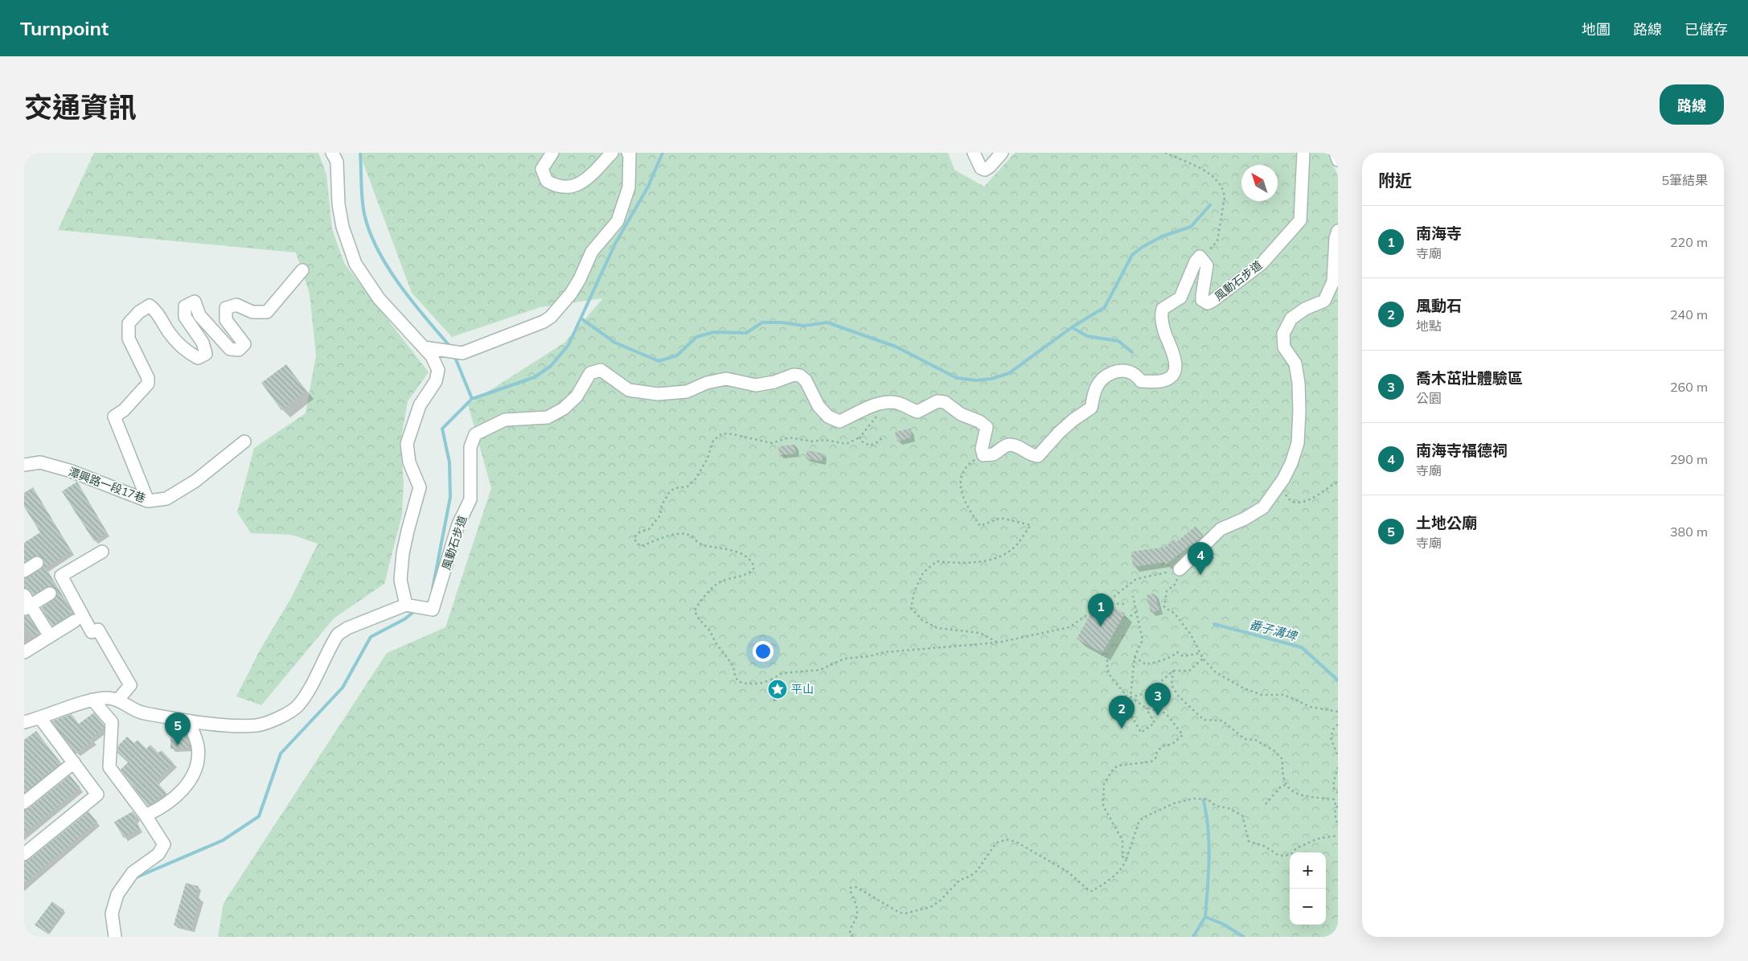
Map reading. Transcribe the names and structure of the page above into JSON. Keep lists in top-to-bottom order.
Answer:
{
  "streets": {
    "street": ["風動石步道", "潭興路一段17巷"]
  },
  "water": ["番子溝埤"],
  "places": {
    "place": ["平山"]
  },
  "north": "top left",
  "page": {
    "header": "Turnpoint",
    "nav": ["地圖", "路線", "已儲存"],
    "title": "交通資訊",
    "buttons": "路線",
    "heading": ["附近", "5筆結果"],
    "list": [
      {
        "mark": "1",
        "name": "南海寺",
        "note": "寺廟",
        "value": "220 m"
      },
      {
        "mark": "2",
        "name": "風動石",
        "note": "地點",
        "value": "240 m"
      },
      {
        "mark": "3",
        "name": "喬木茁壯體驗區",
        "note": "公園",
        "value": "260 m"
      },
      {
        "mark": "4",
        "name": "南海寺福德祠",
        "note": "寺廟",
        "value": "290 m"
      },
      {
        "mark": "5",
        "name": "土地公廟",
        "note": "寺廟",
        "value": "380 m"
      }
    ],
    "pins": [
      "4",
      "1",
      "3",
      "2",
      "5"
    ],
    "map_buttons": ["+", "−"]
  }
}
